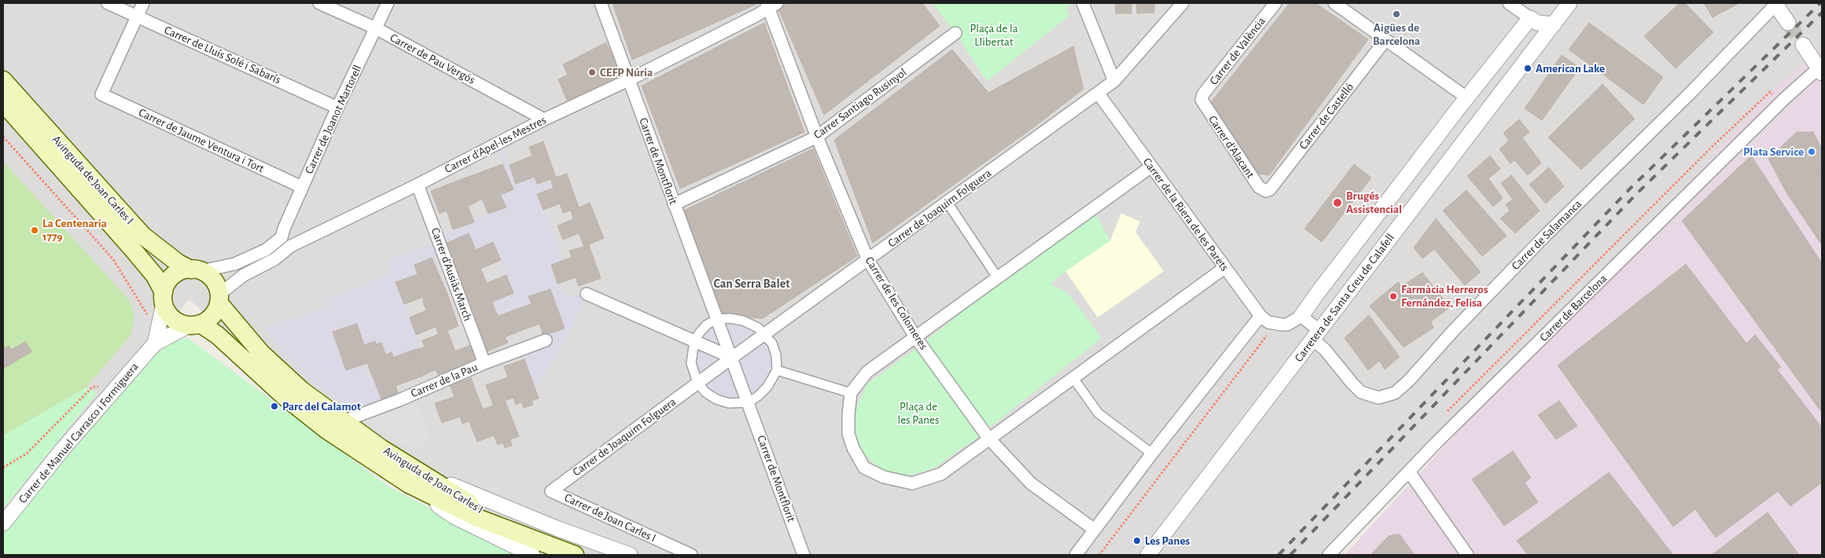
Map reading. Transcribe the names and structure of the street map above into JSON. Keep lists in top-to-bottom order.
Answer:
{
  "streets": {
    "main road": ["Avinguda de Joan Carles I"],
    "street": [
      "Carrer de València",
      "Carrer de Lluís Solé i Sabarís",
      "Carrer de Pau Vergós",
      "Carrer Santiago Rusinyol",
      "Carrer de Castelló",
      "Carrer de Joanot Martorell",
      "Carrer de Jaume Ventura i Tort",
      "Carrer d'Apel·les Mestres",
      "Carrer d'Alacant",
      "Carrer de Montflorit",
      "Carrer de Joaquim Folguera",
      "Carrer de la Riera de les Parets",
      "Carrer de Salamanca",
      "Carrer d'Ausiàs March",
      "Carretera de Santa Creu de Calafell",
      "Carrer de les Colomeres",
      "Carrer de Barcelona",
      "Carrer de la Pau",
      "Carrer de Manuel Carrasco i Formiguera",
      "Carrer de Joan Carles I"
    ]
  },
  "crossings": [
    ["Carrer de València", "Carrer d'Alacant"],
    ["Carrer de Lluís Solé i Sabarís", "Carrer de Joanot Martorell"],
    ["Carrer de Lluís Solé i Sabarís", "Carrer de Jaume Ventura i Tort"],
    ["Carrer de Pau Vergós", "Carrer de Joanot Martorell"],
    ["Carrer de Pau Vergós", "Carrer d'Apel·les Mestres"],
    ["Carrer Santiago Rusinyol", "Carrer de Montflorit"],
    ["Carrer Santiago Rusinyol", "Carrer de les Colomeres"],
    ["Carrer de Castelló", "Carrer d'Alacant"],
    ["Carrer de Joanot Martorell", "Carrer de Jaume Ventura i Tort"],
    ["Carrer de Joanot Martorell", "Carrer d'Apel·les Mestres"],
    ["Carrer de Joanot Martorell", "Avinguda de Joan Carles I"],
    ["Carrer de Joanot Martorell", "Carrer de Manuel Carrasco i Formiguera"],
    ["Carrer d'Apel·les Mestres", "Carrer de Montflorit"],
    ["Carrer d'Apel·les Mestres", "Avinguda de Joan Carles I"],
    ["Carrer d'Apel·les Mestres", "Carrer d'Ausiàs March"],
    ["Carrer d'Apel·les Mestres", "Carrer de les Colomeres"],
    ["Carrer d'Apel·les Mestres", "Carrer de Manuel Carrasco i Formiguera"],
    ["Carrer de Montflorit", "Carrer de Joaquim Folguera"],
    ["Avinguda de Joan Carles I", "Carrer de la Pau"],
    ["Avinguda de Joan Carles I", "Carrer de Manuel Carrasco i Formiguera"],
    ["Carrer de Joaquim Folguera", "Carrer de la Riera de les Parets"],
    ["Carrer de Joaquim Folguera", "Carrer de les Colomeres"],
    ["Carrer de Joaquim Folguera", "Carrer de Joan Carles I"],
    ["Carrer de Salamanca", "Carretera de Santa Creu de Calafell"],
    ["Carrer d'Ausiàs March", "Carrer de la Pau"]
  ],
  "districts": ["Can Serra Balet"],
  "parks": ["Plaça de la Llibertat", "Plaça de les Panes"],
  "places": [
    "Aigües de Barcelona",
    "American Lake",
    "CEFP Núria",
    "Plata Service",
    "Brugés Assistencial",
    "La Centenaria 1779",
    "Farmàcia Herreros Fernández, Felisa",
    "Parc del Calamot",
    "Les Panes"
  ]
}
